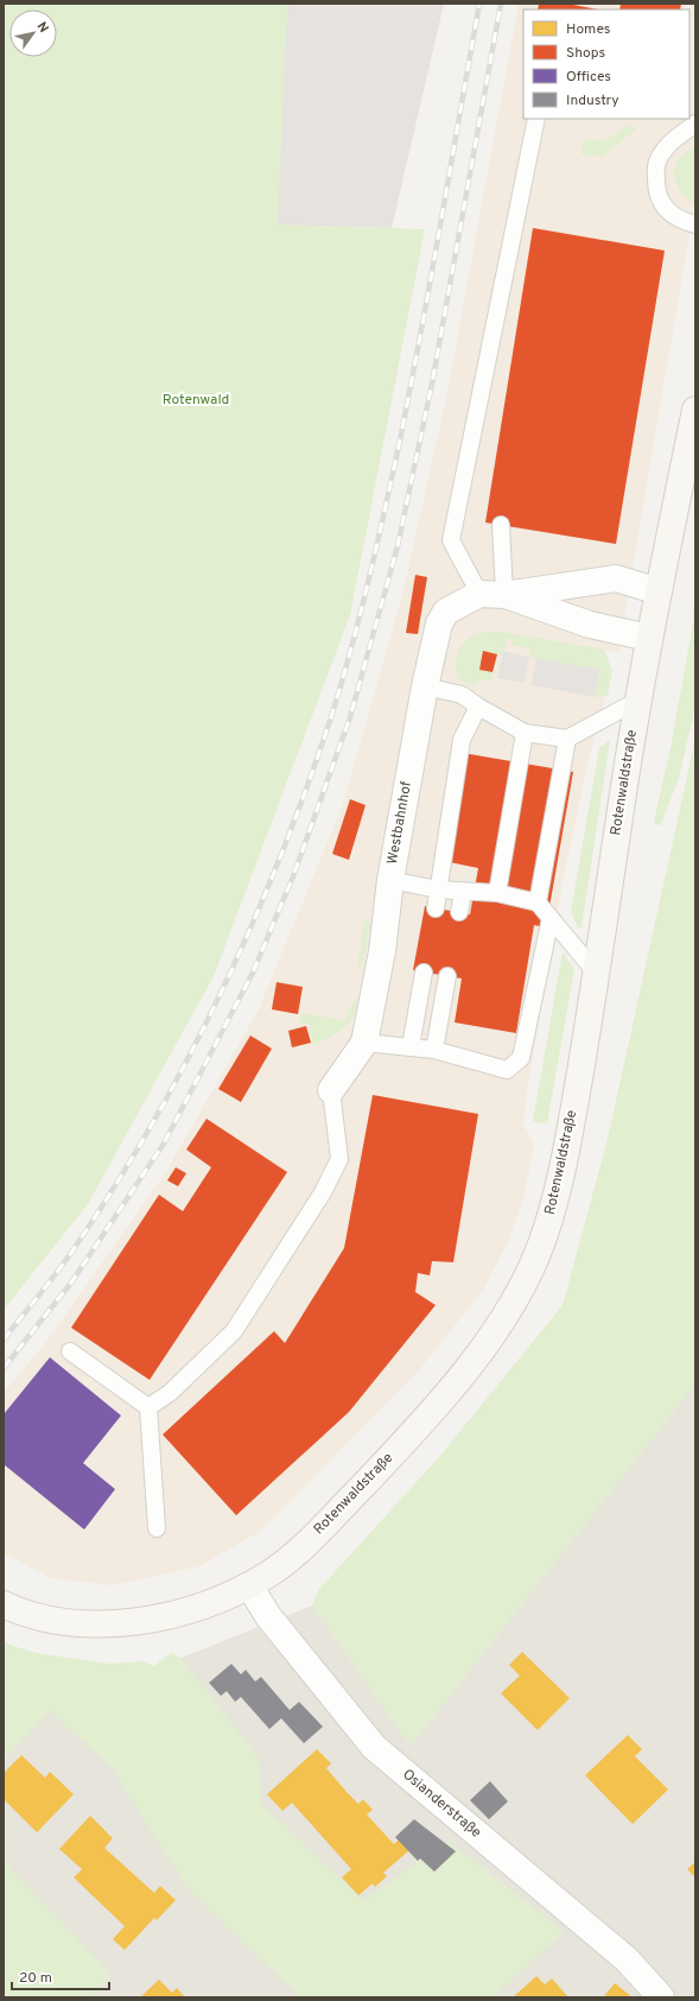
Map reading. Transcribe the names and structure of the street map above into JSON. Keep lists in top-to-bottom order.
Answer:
{
  "streets": {
    "main road": ["Rotenwaldstraße"],
    "street": ["Westbahnhof", "Osianderstraße"]
  },
  "crossings": [
    ["Rotenwaldstraße", "Westbahnhof"],
    ["Rotenwaldstraße", "Osianderstraße"]
  ],
  "parks": ["Rotenwald"],
  "legend": [
    "Homes",
    "Shops",
    "Offices",
    "Industry"
  ],
  "scale_bar": "20 m",
  "north": "top right"
}
